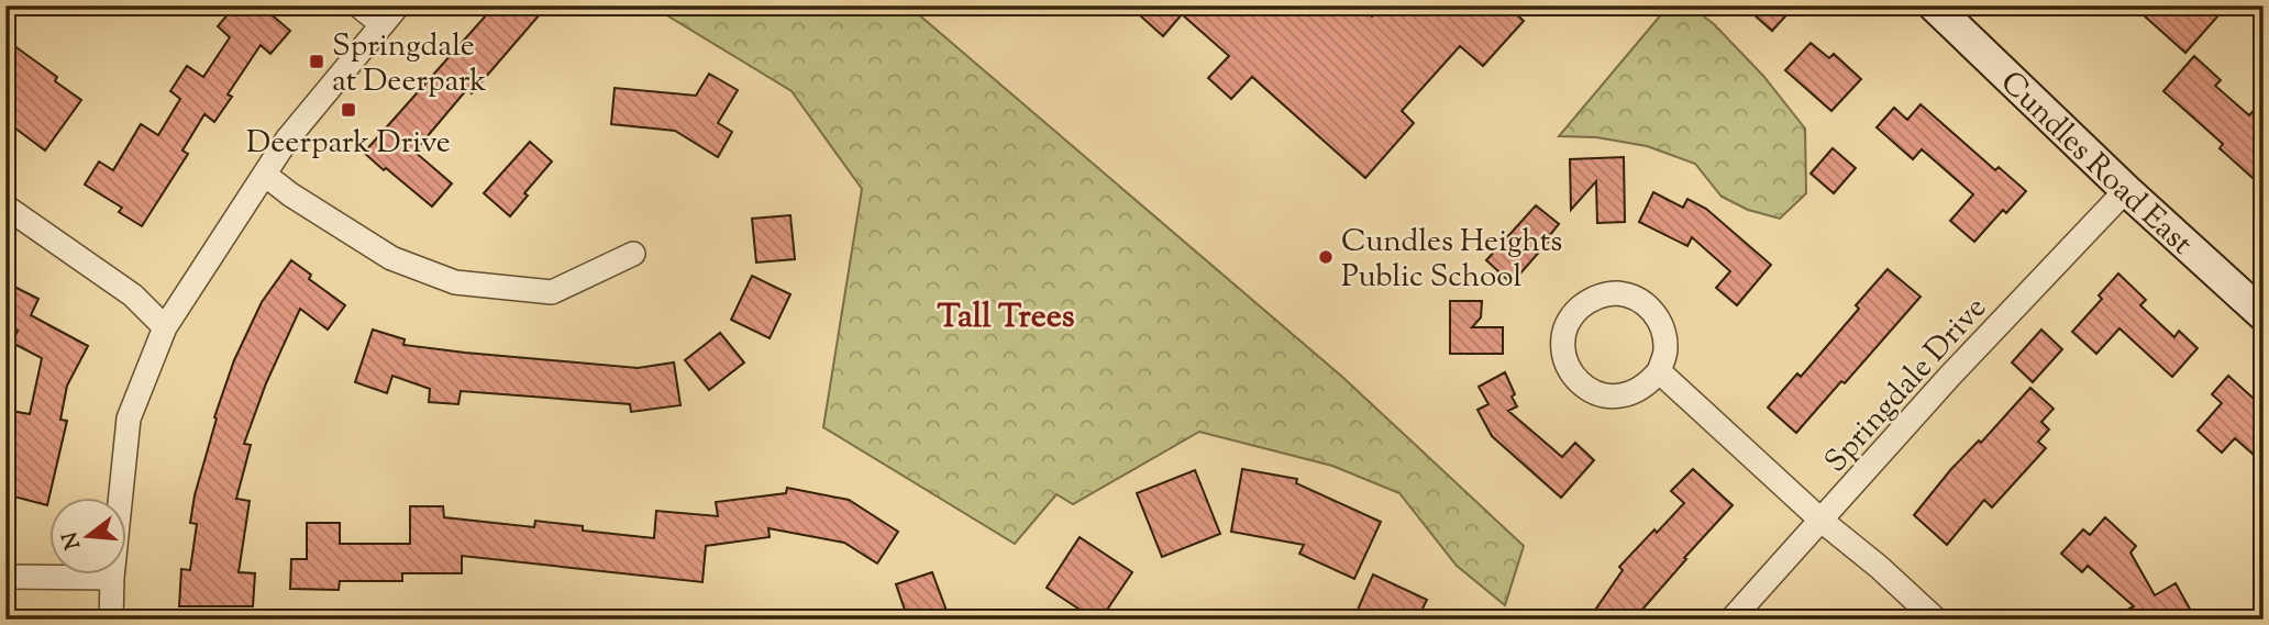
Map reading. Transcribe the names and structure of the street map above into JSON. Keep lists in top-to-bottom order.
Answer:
{
  "streets": {
    "main road": ["Cundles Road East"],
    "street": ["Springdale Drive"]
  },
  "crossings": [
    ["Cundles Road East", "Springdale Drive"]
  ],
  "districts": ["Tall Trees"],
  "places": {
    "transit": ["Springdale at Deerpark", "Deerpark Drive"],
    "other": ["Cundles Heights Public School"]
  },
  "north": "left"
}
